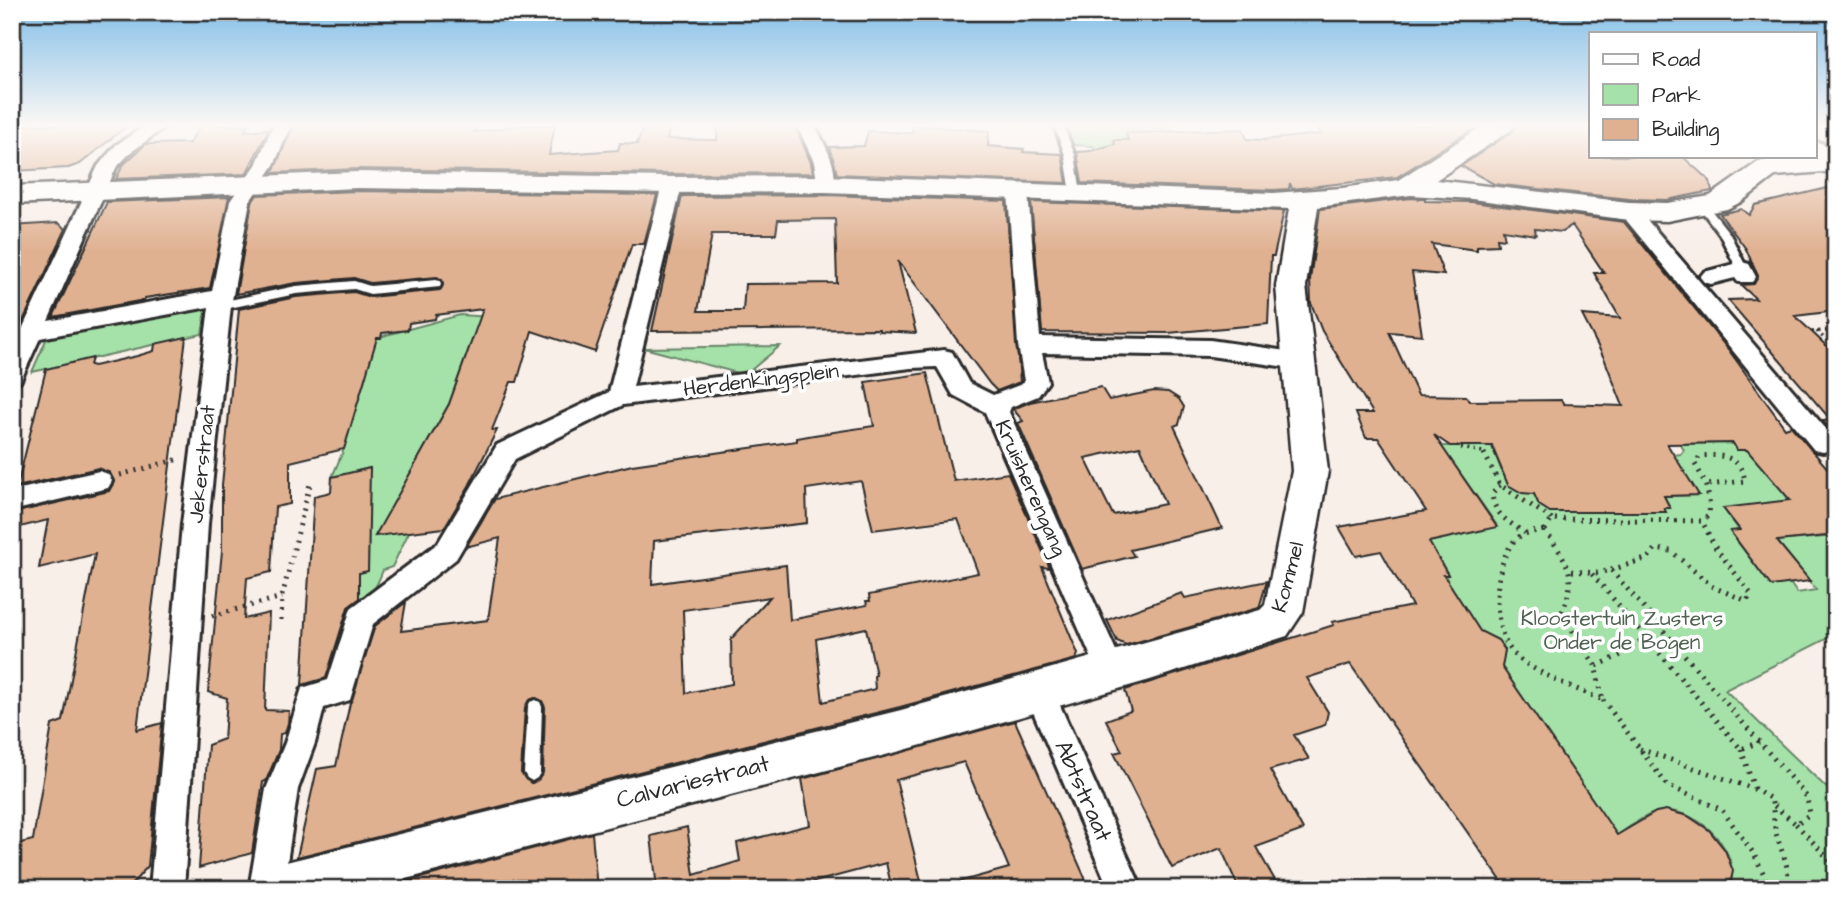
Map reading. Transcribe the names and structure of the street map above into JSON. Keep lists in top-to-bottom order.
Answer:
{
  "streets": {
    "street": [
      "Herdenkingsplein",
      "Jekerstraat",
      "Kruisherengang",
      "Kommel",
      "Calvariestraat",
      "Abtstraat"
    ]
  },
  "crossings": [
    ["Herdenkingsplein", "Kruisherengang"],
    ["Kruisherengang", "Kommel"],
    ["Kruisherengang", "Calvariestraat"],
    ["Kommel", "Calvariestraat"],
    ["Calvariestraat", "Abtstraat"]
  ],
  "parks": ["Kloostertuin Zusters Onder de Bogen"],
  "legend": ["Road", "Park", "Building"]
}
